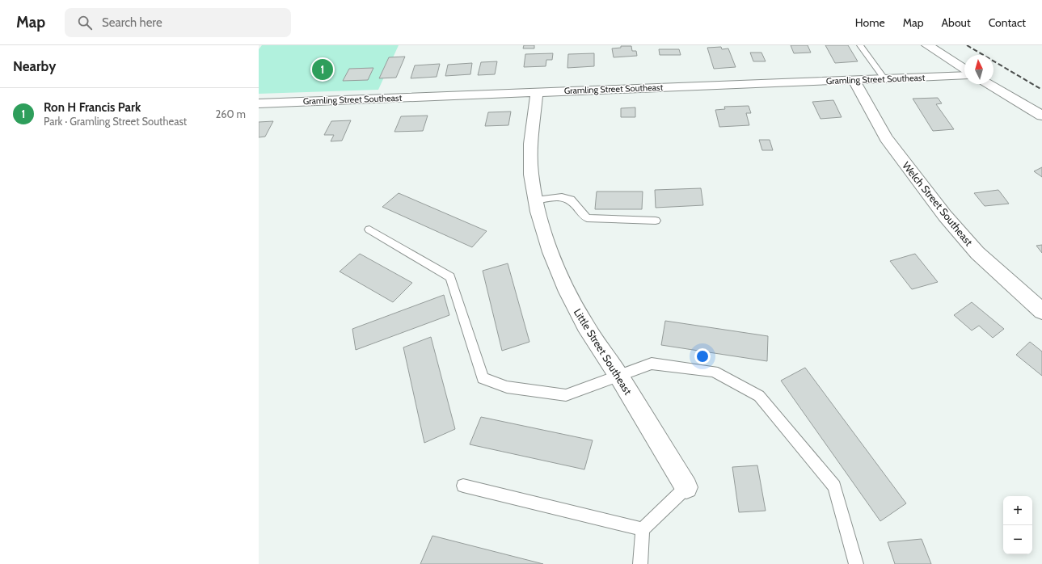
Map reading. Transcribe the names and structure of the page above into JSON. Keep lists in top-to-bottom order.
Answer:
{
  "streets": {
    "street": ["Gramling Street Southeast", "Welch Street Southeast", "Little Street Southeast"]
  },
  "crossings": [
    ["Gramling Street Southeast", "Welch Street Southeast"],
    ["Gramling Street Southeast", "Little Street Southeast"]
  ],
  "north": "top",
  "page": {
    "header": "Map",
    "search": "Search here",
    "nav": [
      "Home",
      "Map",
      "About",
      "Contact"
    ],
    "heading": "Nearby",
    "pins": "1",
    "list": [
      {
        "mark": "1",
        "name": "Ron H Francis Park",
        "note": "Park · Gramling Street Southeast",
        "value": "260 m"
      }
    ],
    "map_buttons": ["+", "−"]
  }
}
